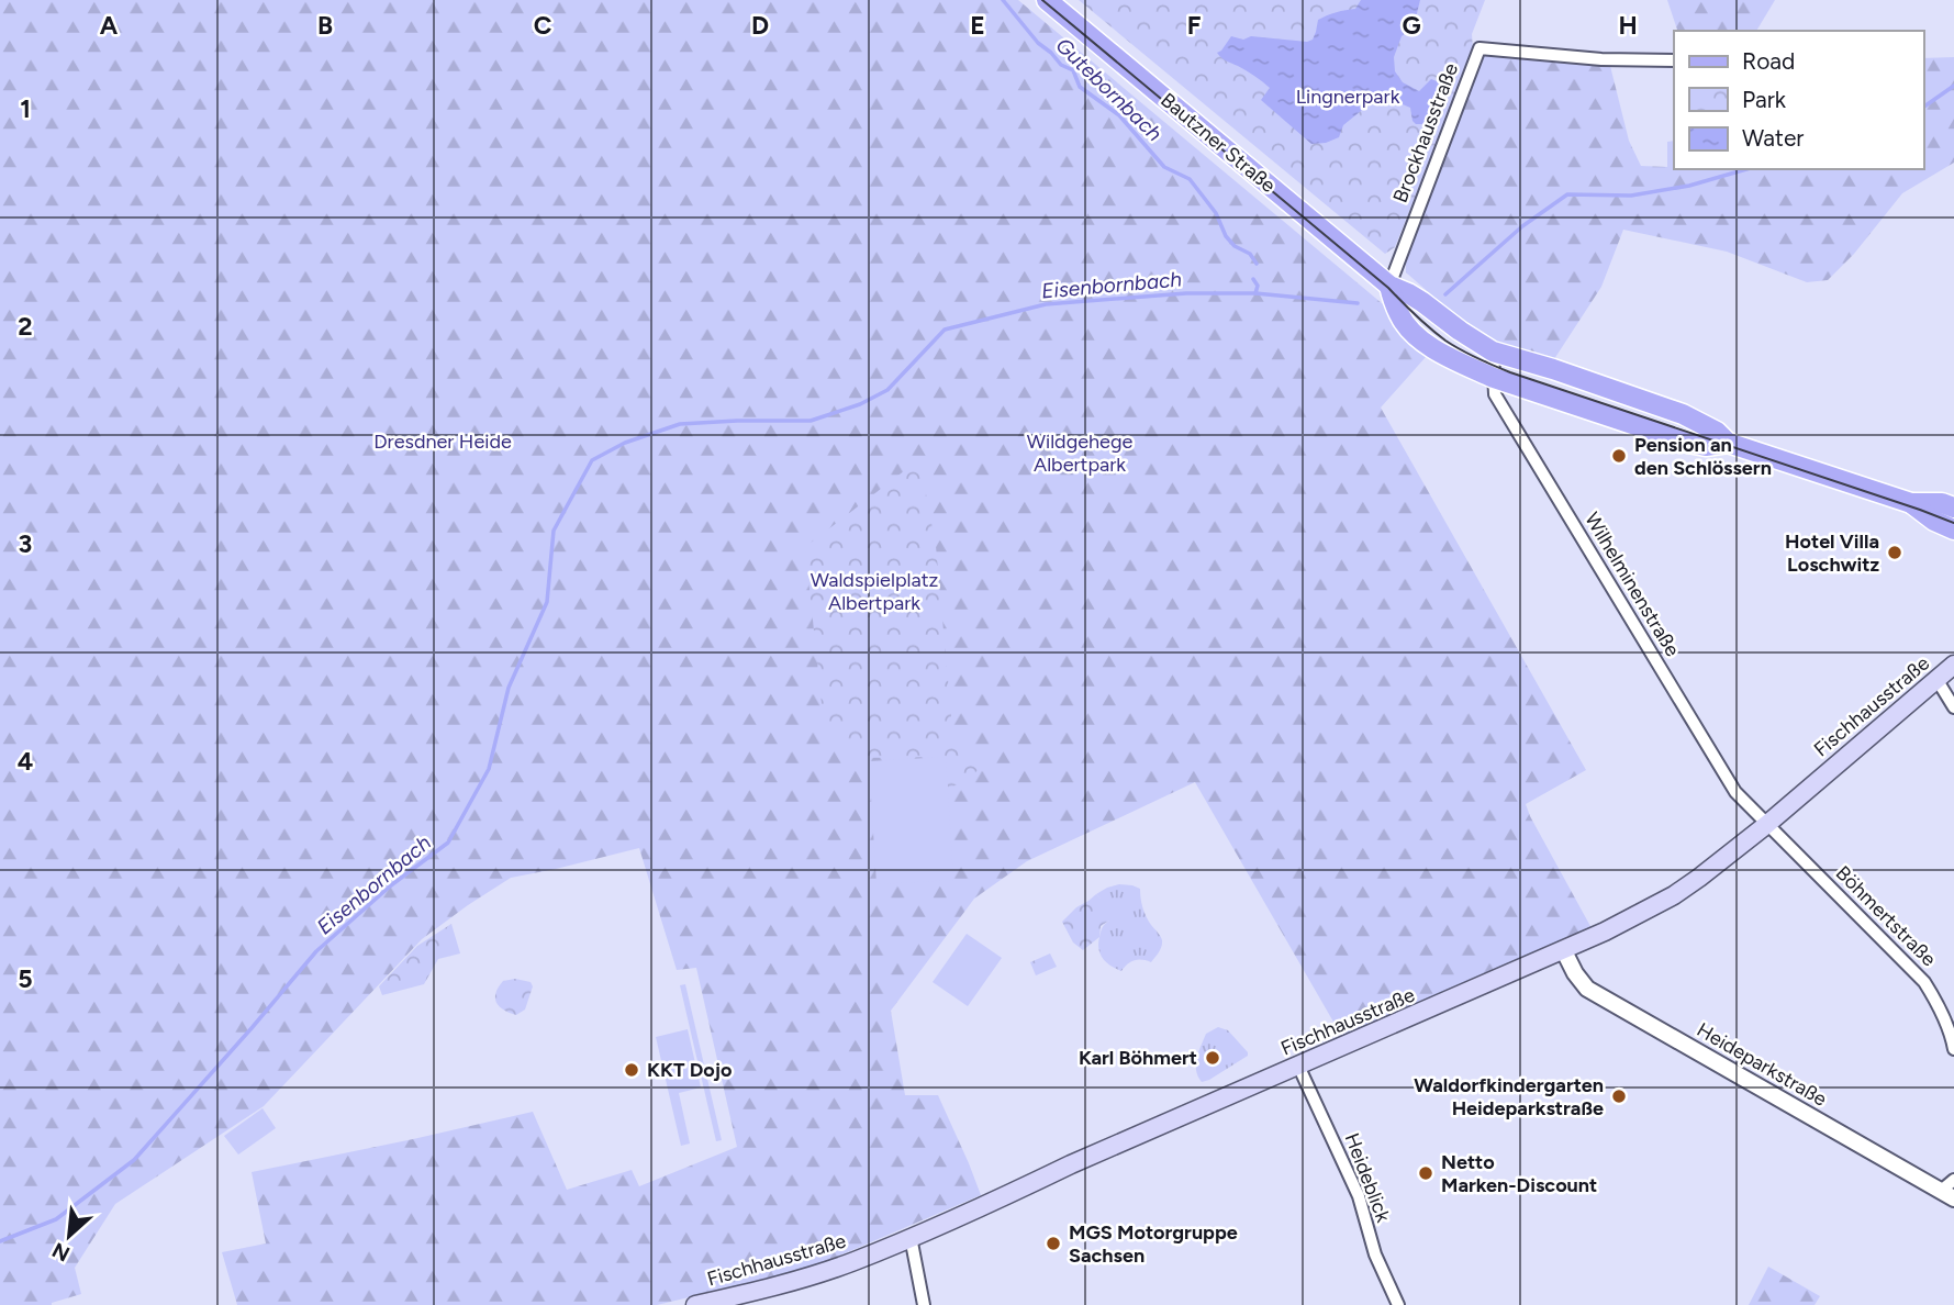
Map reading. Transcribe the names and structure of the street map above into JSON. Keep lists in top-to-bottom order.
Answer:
{
  "streets": {
    "main road": ["Bautzner Straße", "Fischhausstraße"],
    "street": [
      "Brockhausstraße",
      "Wilhelminenstraße",
      "Böhmertstraße",
      "Heideparkstraße",
      "Heideblick"
    ]
  },
  "crossings": [
    ["Brockhausstraße", "Bautzner Straße"],
    ["Bautzner Straße", "Wilhelminenstraße"],
    ["Wilhelminenstraße", "Fischhausstraße"],
    ["Wilhelminenstraße", "Böhmertstraße"],
    ["Fischhausstraße", "Böhmertstraße"],
    ["Fischhausstraße", "Heideparkstraße"],
    ["Fischhausstraße", "Heideblick"]
  ],
  "water": ["Gutebornbach", "Eisenbornbach"],
  "parks": [
    "Lingnerpark",
    "Dresdner Heide",
    "Wildgehege Albertpark",
    "Waldspielplatz Albertpark"
  ],
  "places": [
    "Pension an den Schlössern",
    "Hotel Villa Loschwitz",
    "Karl Böhmert",
    "KKT Dojo",
    "Waldorfkindergarten Heideparkstraße",
    "Netto Marken-Discount",
    "MGS Motorgruppe Sachsen"
  ],
  "legend": ["Road", "Park", "Water"],
  "north": "bottom left",
  "grid": {
    "columns": [
      "A",
      "B",
      "C",
      "D",
      "E",
      "F",
      "G",
      "H"
    ],
    "rows": [
      "1",
      "2",
      "3",
      "4",
      "5"
    ]
  }
}
